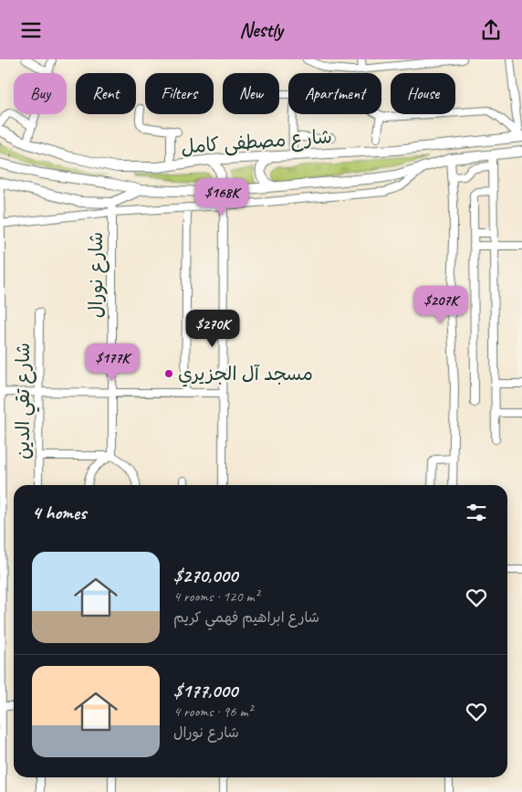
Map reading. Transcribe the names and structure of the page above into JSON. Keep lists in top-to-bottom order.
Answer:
{
  "streets": {
    "main road": ["شارع مصطفى كامل"],
    "street": ["شارع نورال", "شارع تقي الدين"]
  },
  "places": ["مسجد آل الجزيري"],
  "page": {
    "header": "Nestly",
    "chip": [
      "Buy",
      "Rent",
      "Filters",
      "New",
      "Apartment",
      "House"
    ],
    "price": [
      "$168K",
      "$207K",
      "$270K",
      "$177K"
    ],
    "heading": "4 homes",
    "list": [
      {
        "name": "$270,000",
        "note": "4 rooms · 120 m² · شارع ابراهيم فهمي كريم"
      },
      {
        "name": "$177,000",
        "note": "4 rooms · 96 m² · شارع نورال"
      }
    ]
  }
}
